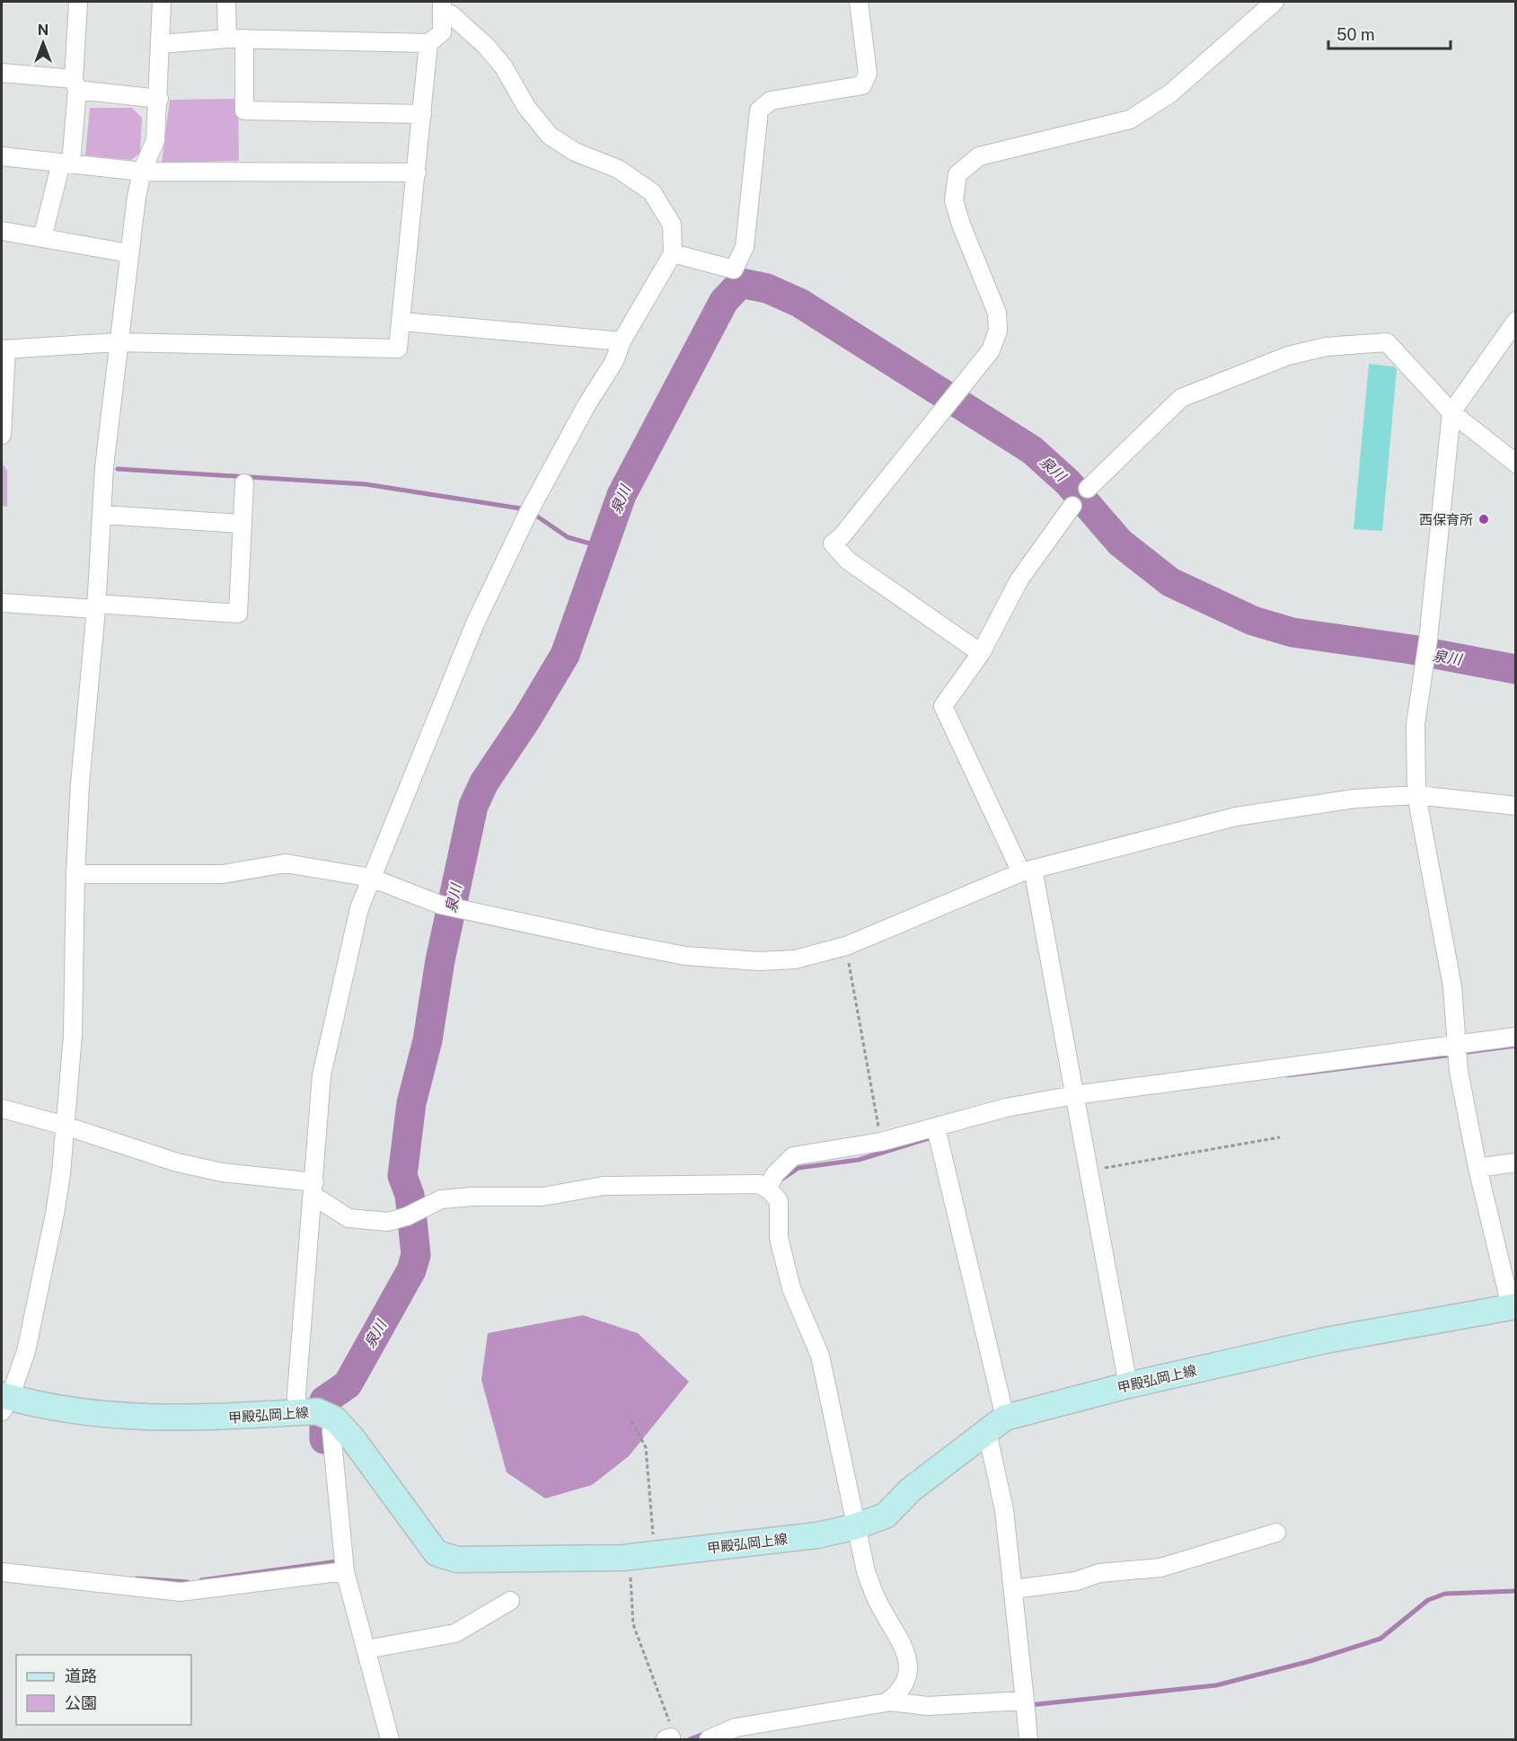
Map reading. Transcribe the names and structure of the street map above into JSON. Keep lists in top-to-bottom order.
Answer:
{
  "streets": {
    "main road": ["甲殿弘岡上線"]
  },
  "water": ["泉川"],
  "places": ["西保育所"],
  "legend": ["道路", "公園"],
  "scale_bar": "50 m",
  "north": "top"
}
